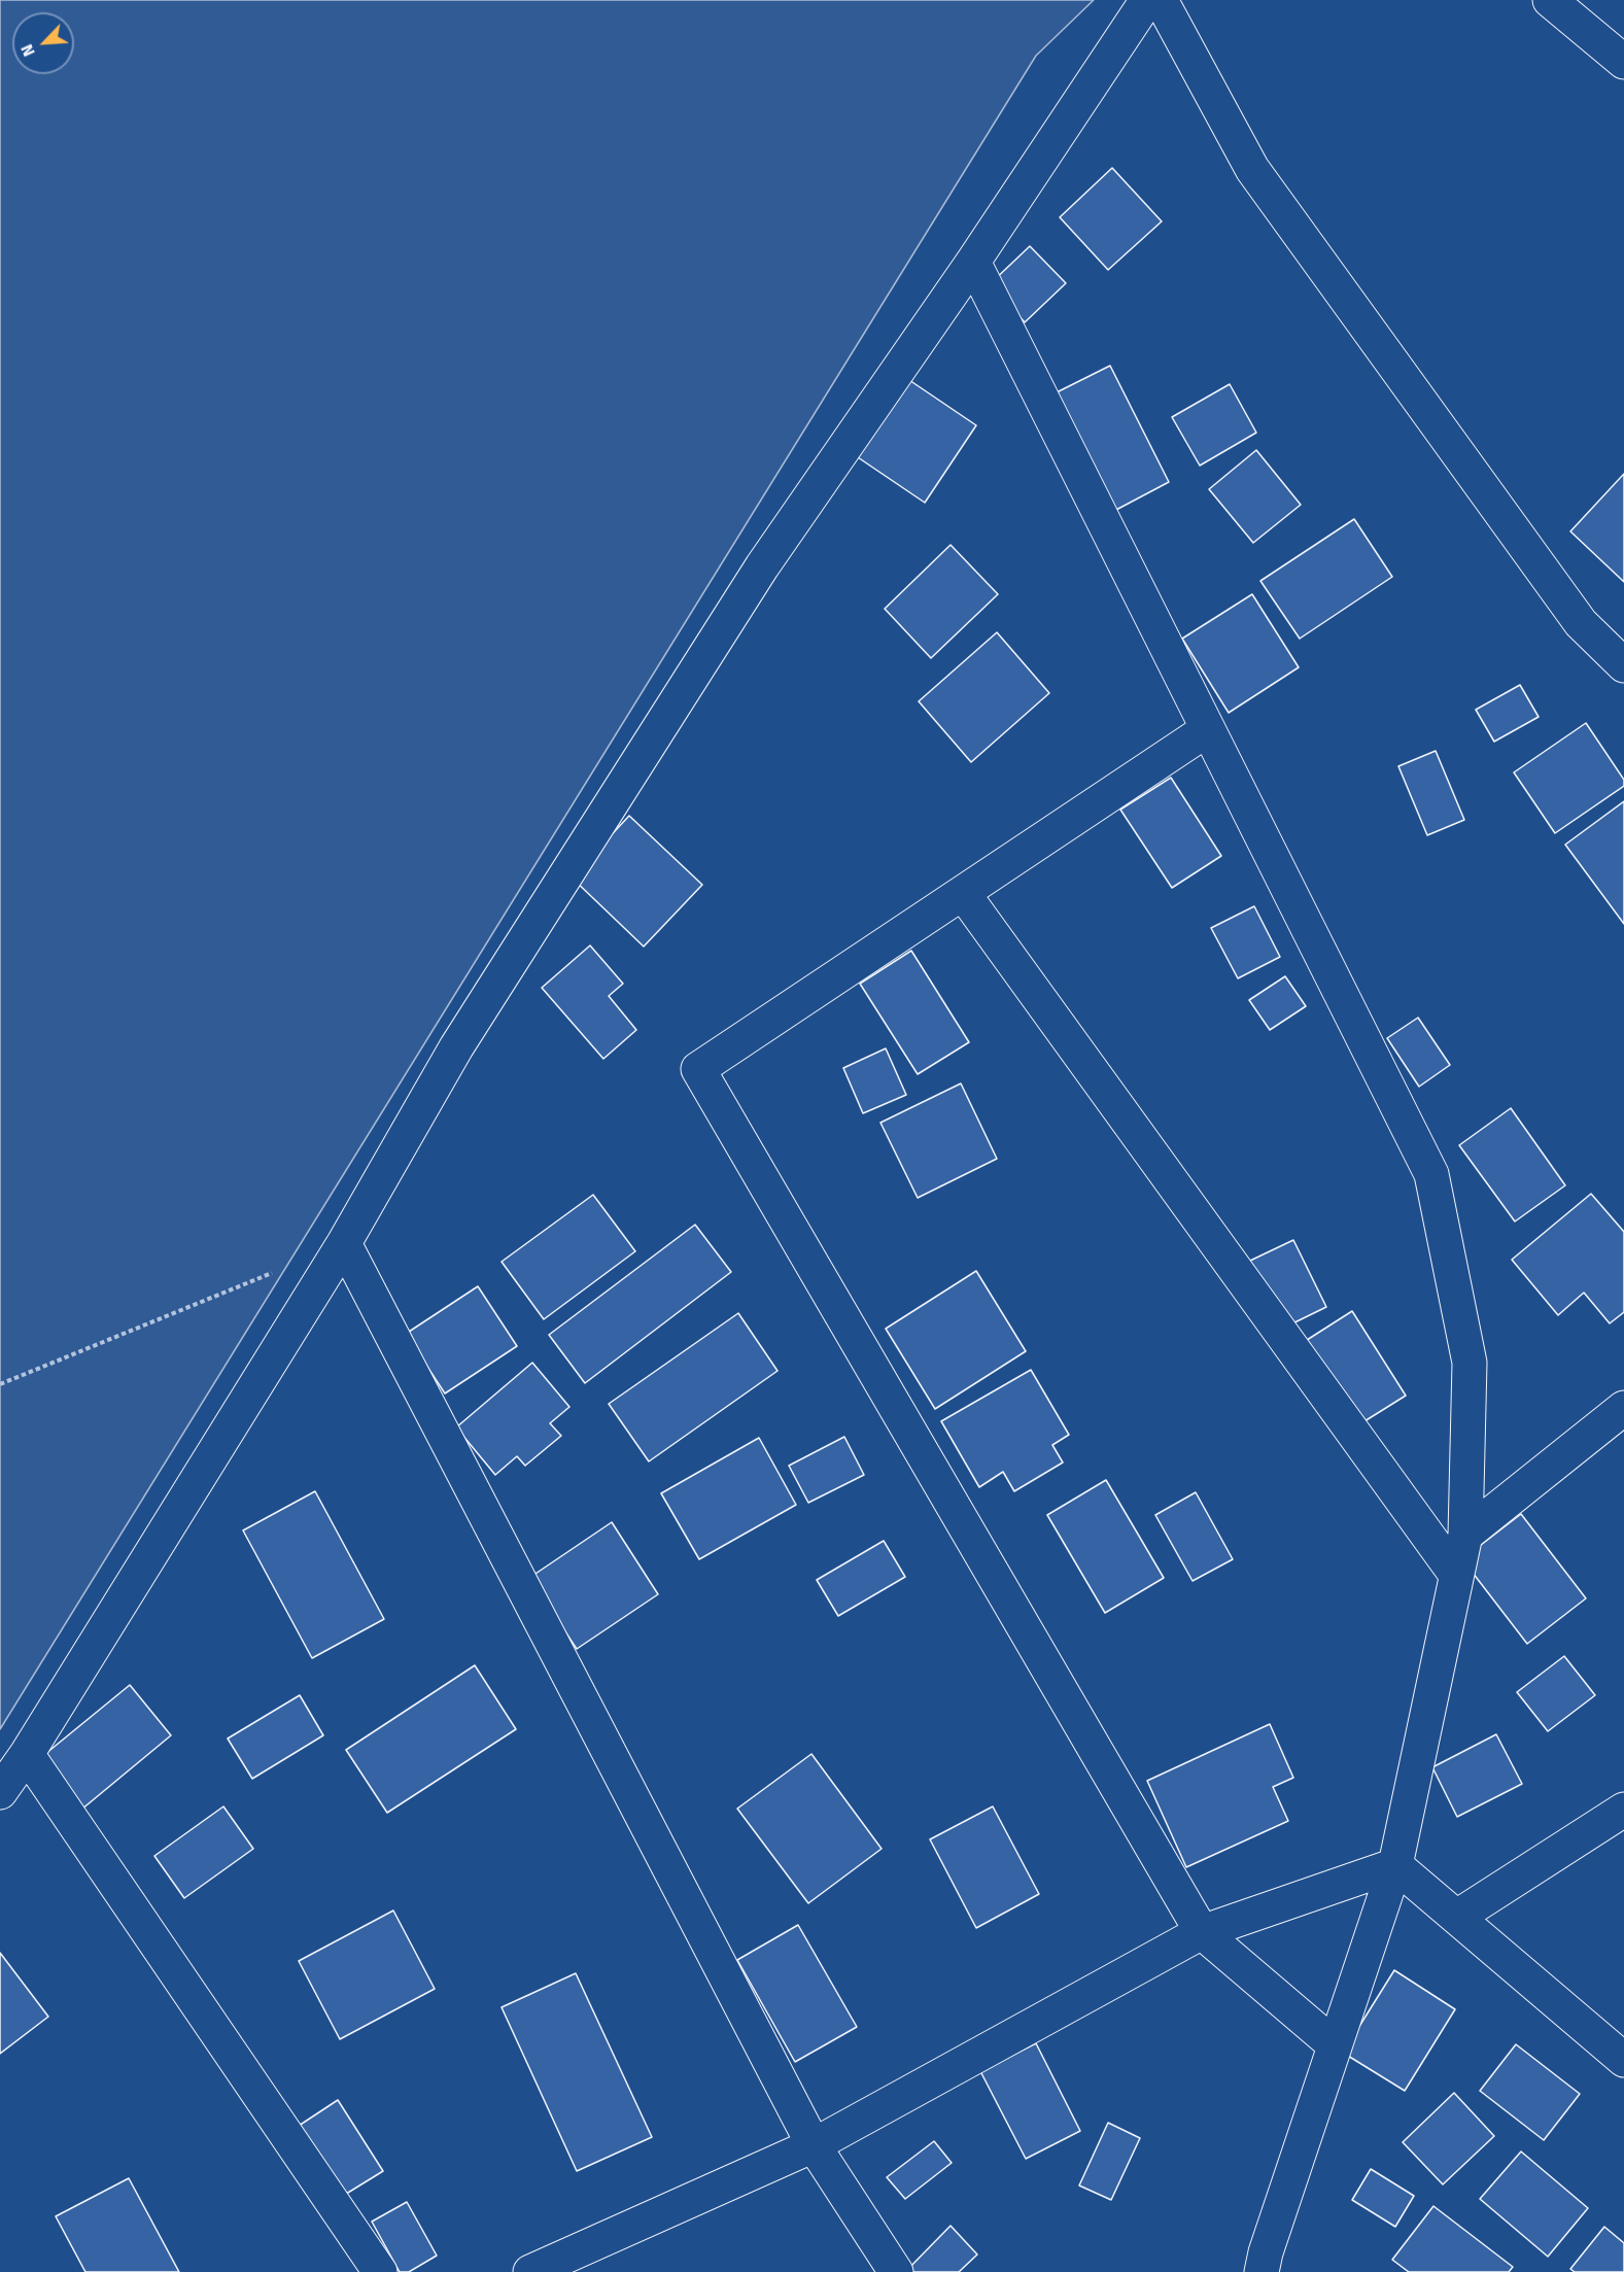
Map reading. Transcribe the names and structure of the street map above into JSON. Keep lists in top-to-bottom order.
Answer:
{
  "north": "bottom left"
}
